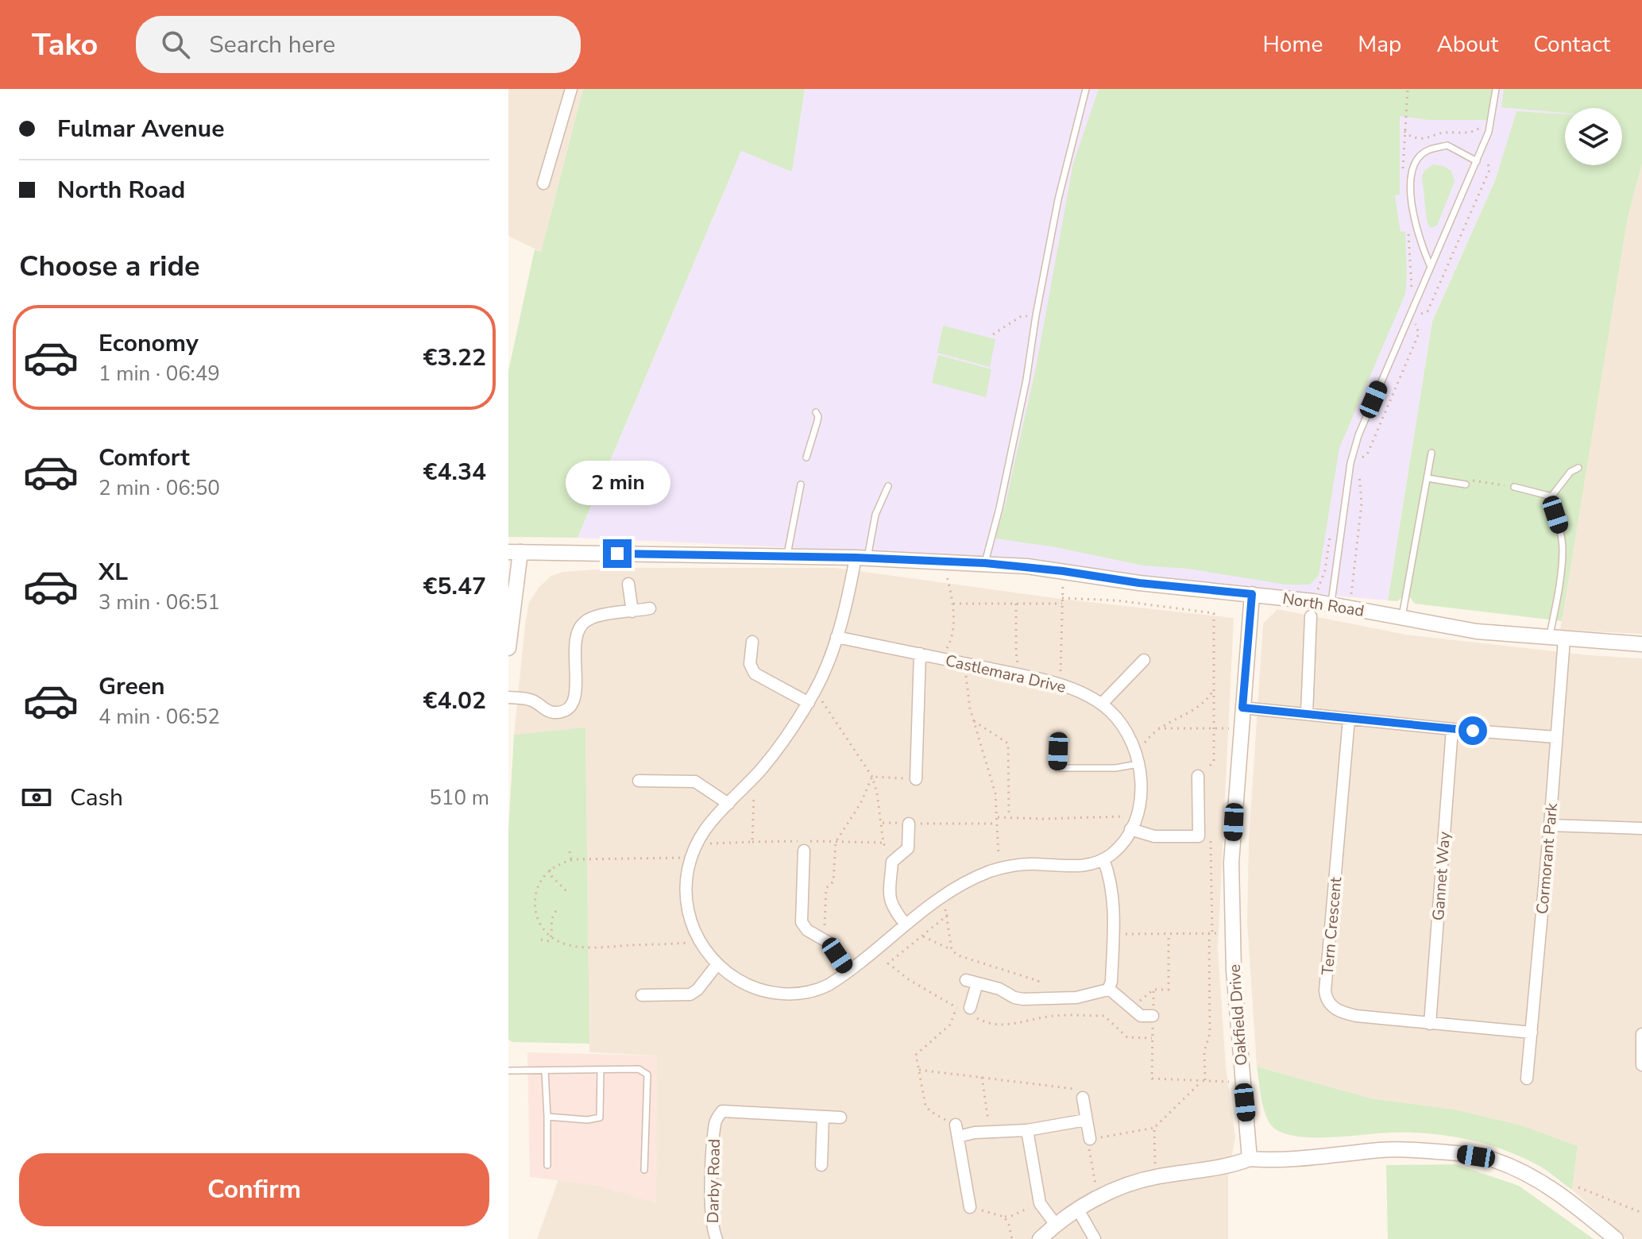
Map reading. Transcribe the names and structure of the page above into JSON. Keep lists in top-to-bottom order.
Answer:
{
  "streets": {
    "street": [
      "North Road",
      "Castlemara Drive",
      "Cormorant Park",
      "Gannet Way",
      "Tern Crescent",
      "Oakfield Drive",
      "Darby Road"
    ]
  },
  "crossings": [
    ["North Road", "Cormorant Park"],
    ["North Road", "Oakfield Drive"],
    ["Cormorant Park", "Tern Crescent"],
    ["Gannet Way", "Tern Crescent"]
  ],
  "page": {
    "header": "Tako",
    "search": "Search here",
    "nav": [
      "Home",
      "Map",
      "About",
      "Contact"
    ],
    "banner": ["Fulmar Avenue", "North Road"],
    "heading": "Choose a ride",
    "list": [
      {
        "name": "Economy",
        "note": "1 min · 06:49",
        "value": "€3.22"
      },
      {
        "name": "Comfort",
        "note": "2 min · 06:50",
        "value": "€4.34"
      },
      {
        "name": "XL",
        "note": "3 min · 06:51",
        "value": "€5.47"
      },
      {
        "name": "Green",
        "note": "4 min · 06:52",
        "value": "€4.02"
      }
    ],
    "bubble": "2 min",
    "pay": ["Cash", "510 m"],
    "buttons": "Confirm"
  }
}
